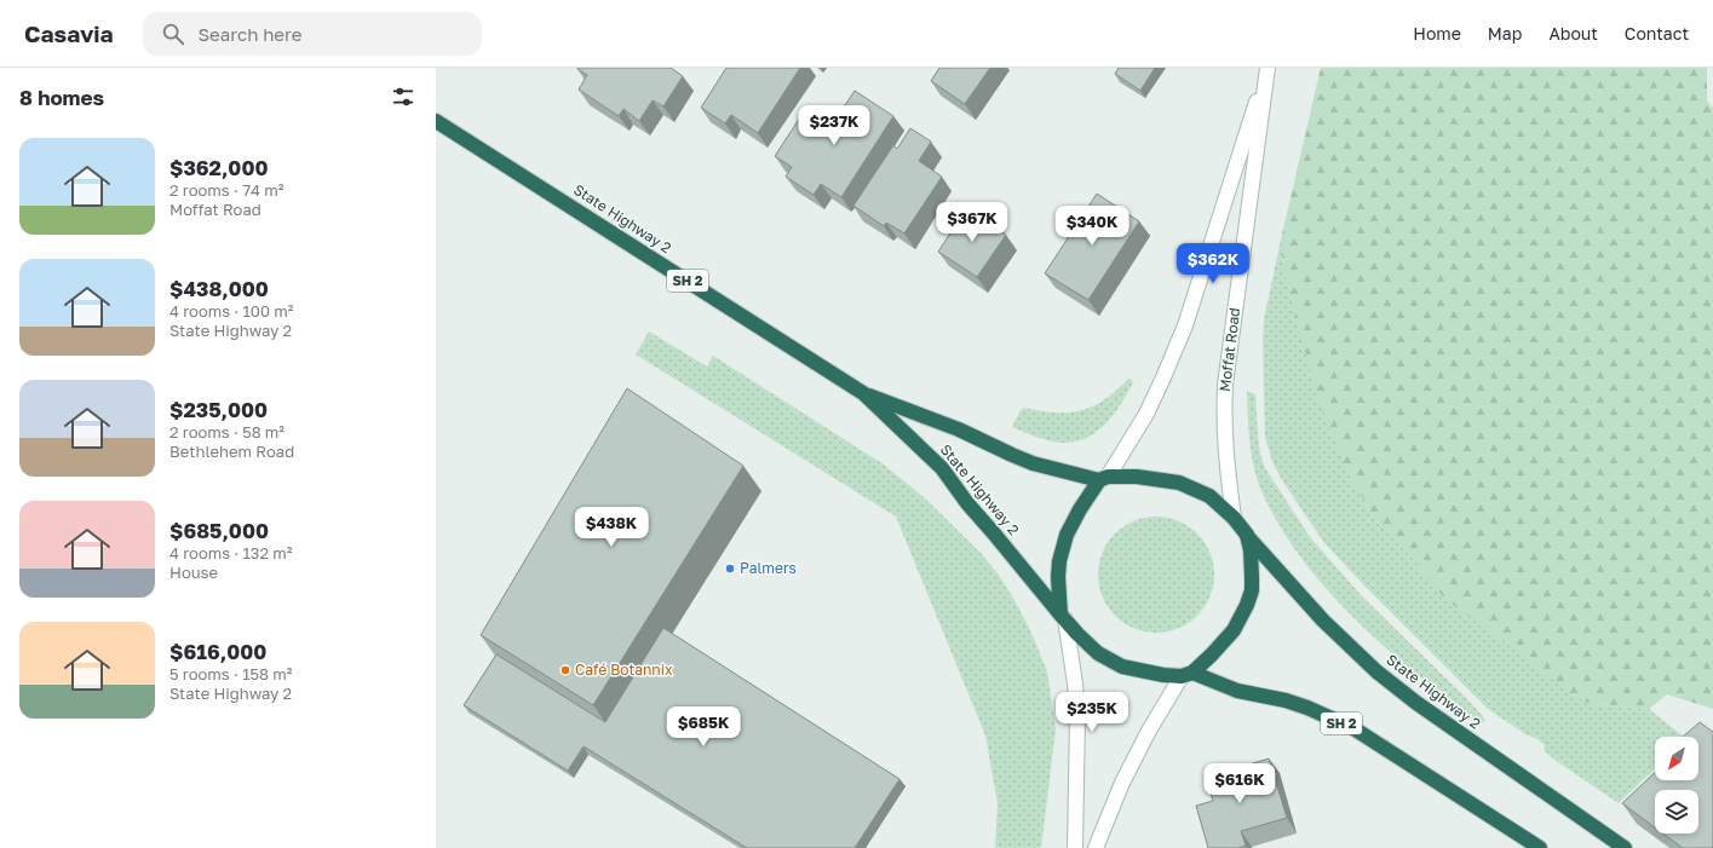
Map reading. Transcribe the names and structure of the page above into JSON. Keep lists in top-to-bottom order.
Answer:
{
  "streets": {
    "highway": ["State Highway 2", "SH 2"],
    "main road": ["Moffat Road"]
  },
  "crossings": [
    ["State Highway 2", "SH 2"],
    ["State Highway 2", "Moffat Road"],
    ["SH 2", "Moffat Road"]
  ],
  "places": ["Palmers", "Café Botannix"],
  "north": "bottom left",
  "page": {
    "header": "Casavia",
    "search": "Search here",
    "nav": [
      "Home",
      "Map",
      "About",
      "Contact"
    ],
    "heading": "8 homes",
    "price": [
      "$237K",
      "$367K",
      "$340K",
      "$362K",
      "$438K",
      "$235K",
      "$685K",
      "$616K"
    ],
    "list": [
      {
        "name": "$362,000",
        "note": "2 rooms · 74 m² · Moffat Road"
      },
      {
        "name": "$438,000",
        "note": "4 rooms · 100 m² · State Highway 2"
      },
      {
        "name": "$235,000",
        "note": "2 rooms · 58 m² · Bethlehem Road"
      },
      {
        "name": "$685,000",
        "note": "4 rooms · 132 m² · House"
      },
      {
        "name": "$616,000",
        "note": "5 rooms · 158 m² · State Highway 2"
      }
    ]
  }
}
